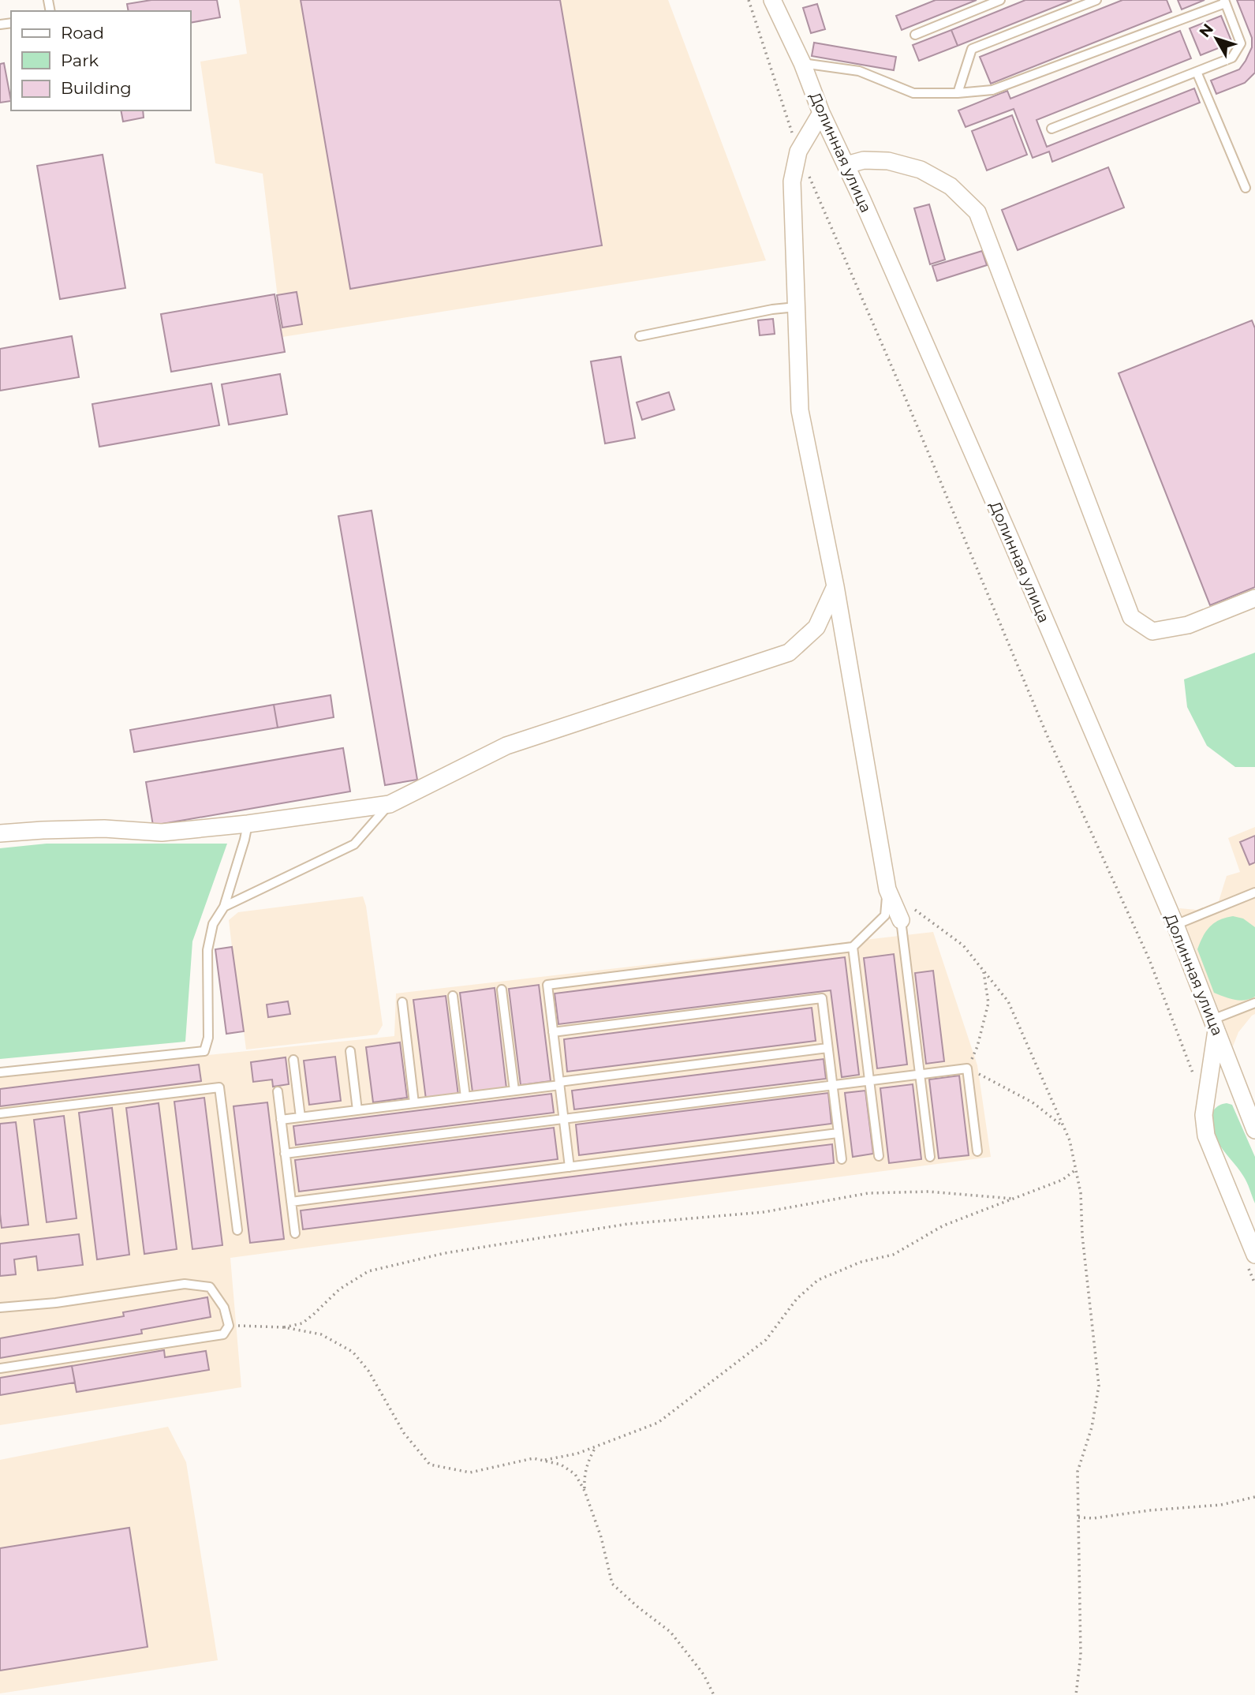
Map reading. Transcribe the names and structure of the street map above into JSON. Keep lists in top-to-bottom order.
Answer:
{
  "streets": {
    "street": ["Долинная улица"]
  },
  "legend": ["Road", "Park", "Building"],
  "north": "top left"
}
